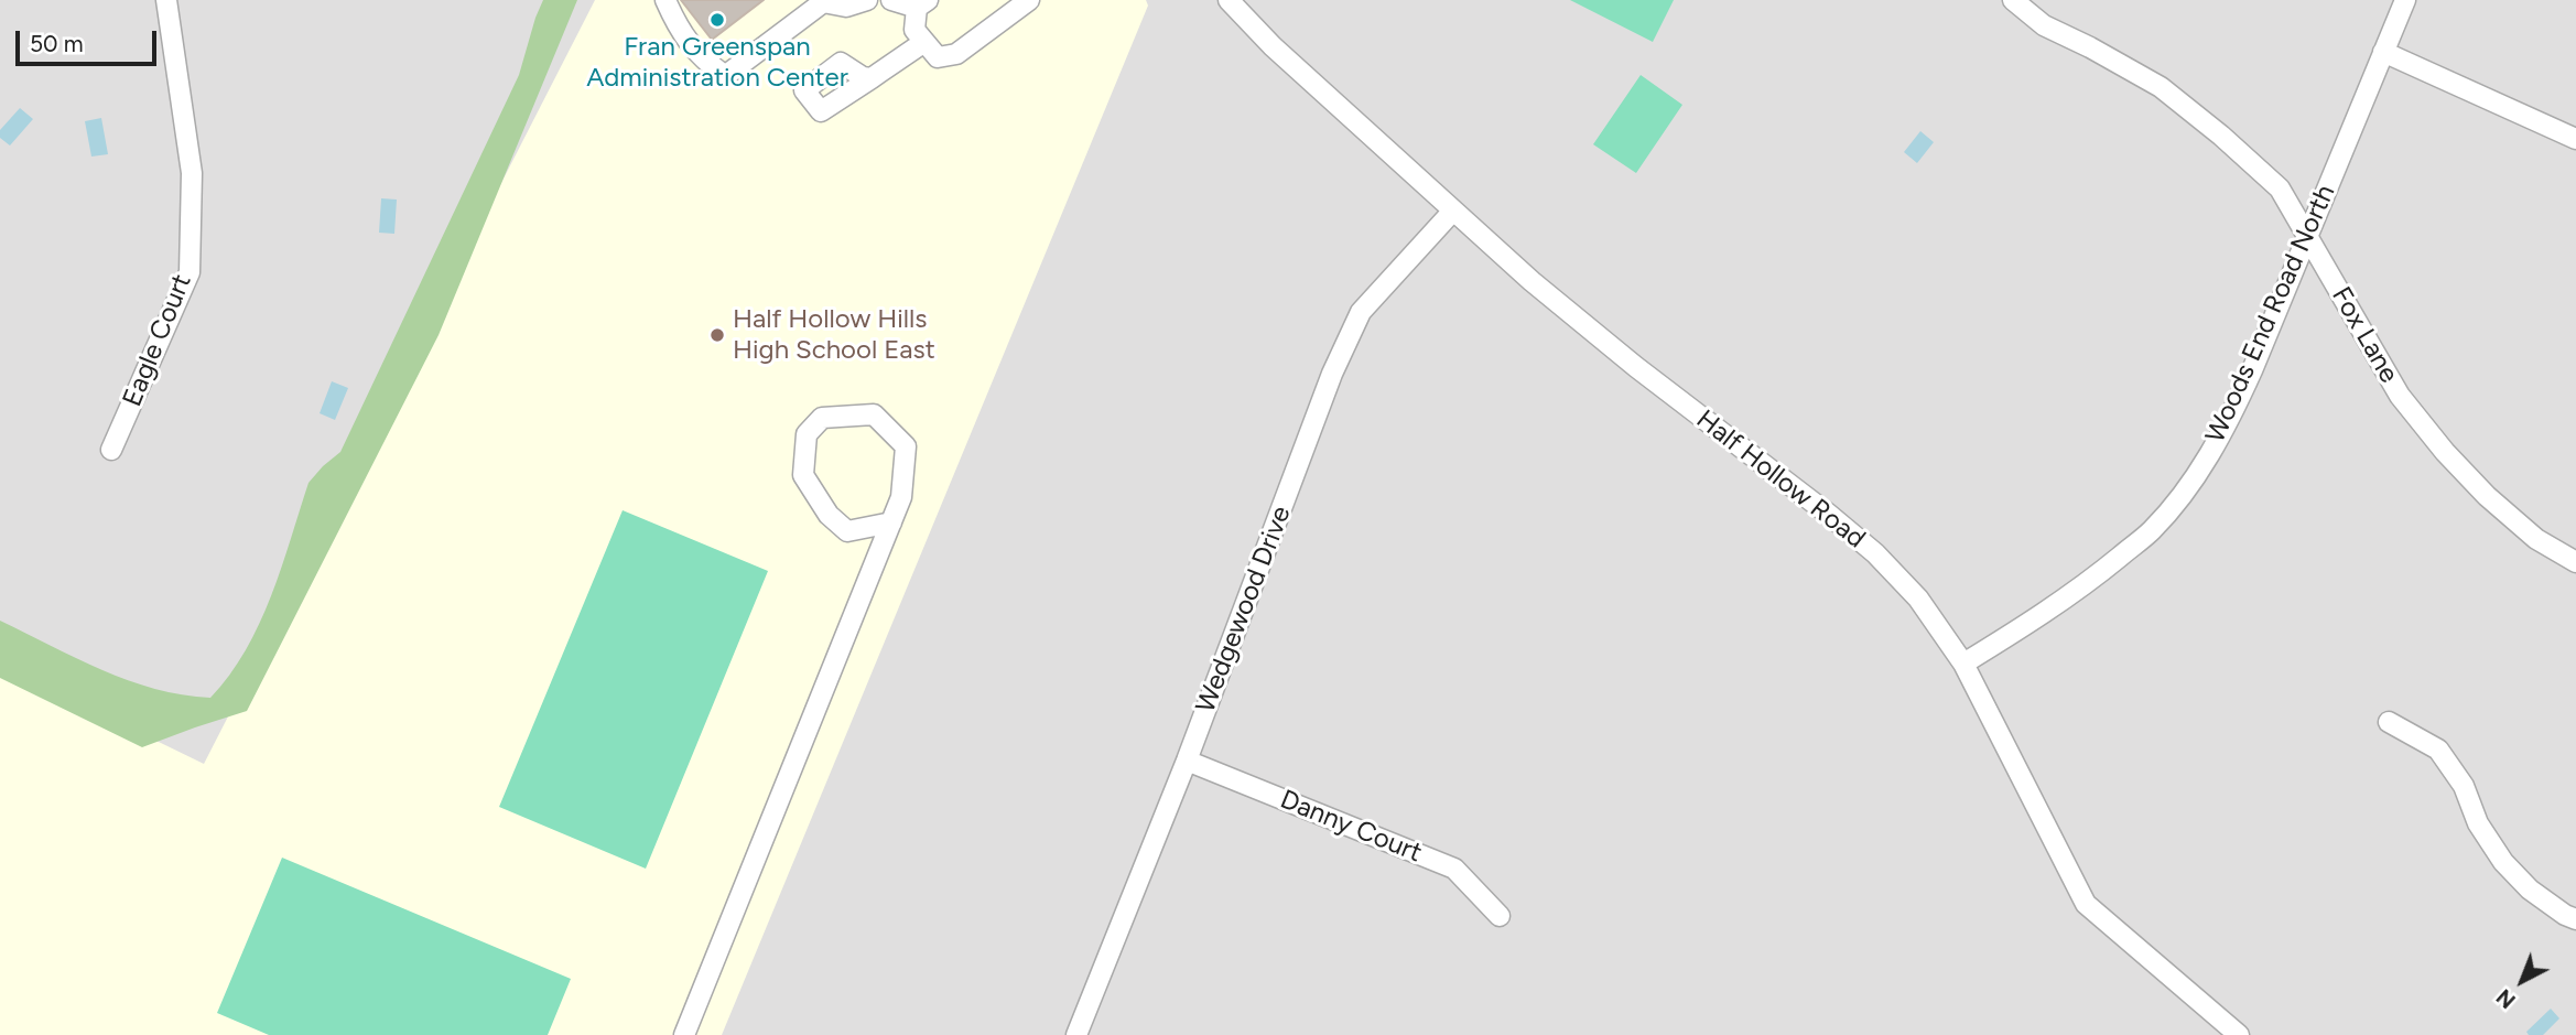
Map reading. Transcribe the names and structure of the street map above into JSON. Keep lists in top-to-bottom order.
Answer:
{
  "streets": {
    "street": [
      "Woods End Road North",
      "Fox Lane",
      "Eagle Court",
      "Half Hollow Road",
      "Wedgewood Drive",
      "Danny Court"
    ]
  },
  "crossings": [
    ["Woods End Road North", "Fox Lane"],
    ["Woods End Road North", "Half Hollow Road"],
    ["Half Hollow Road", "Wedgewood Drive"],
    ["Wedgewood Drive", "Danny Court"]
  ],
  "places": ["Fran Greenspan Administration Center", "Half Hollow Hills High School East"],
  "scale_bar": "50 m",
  "north": "bottom left"
}
